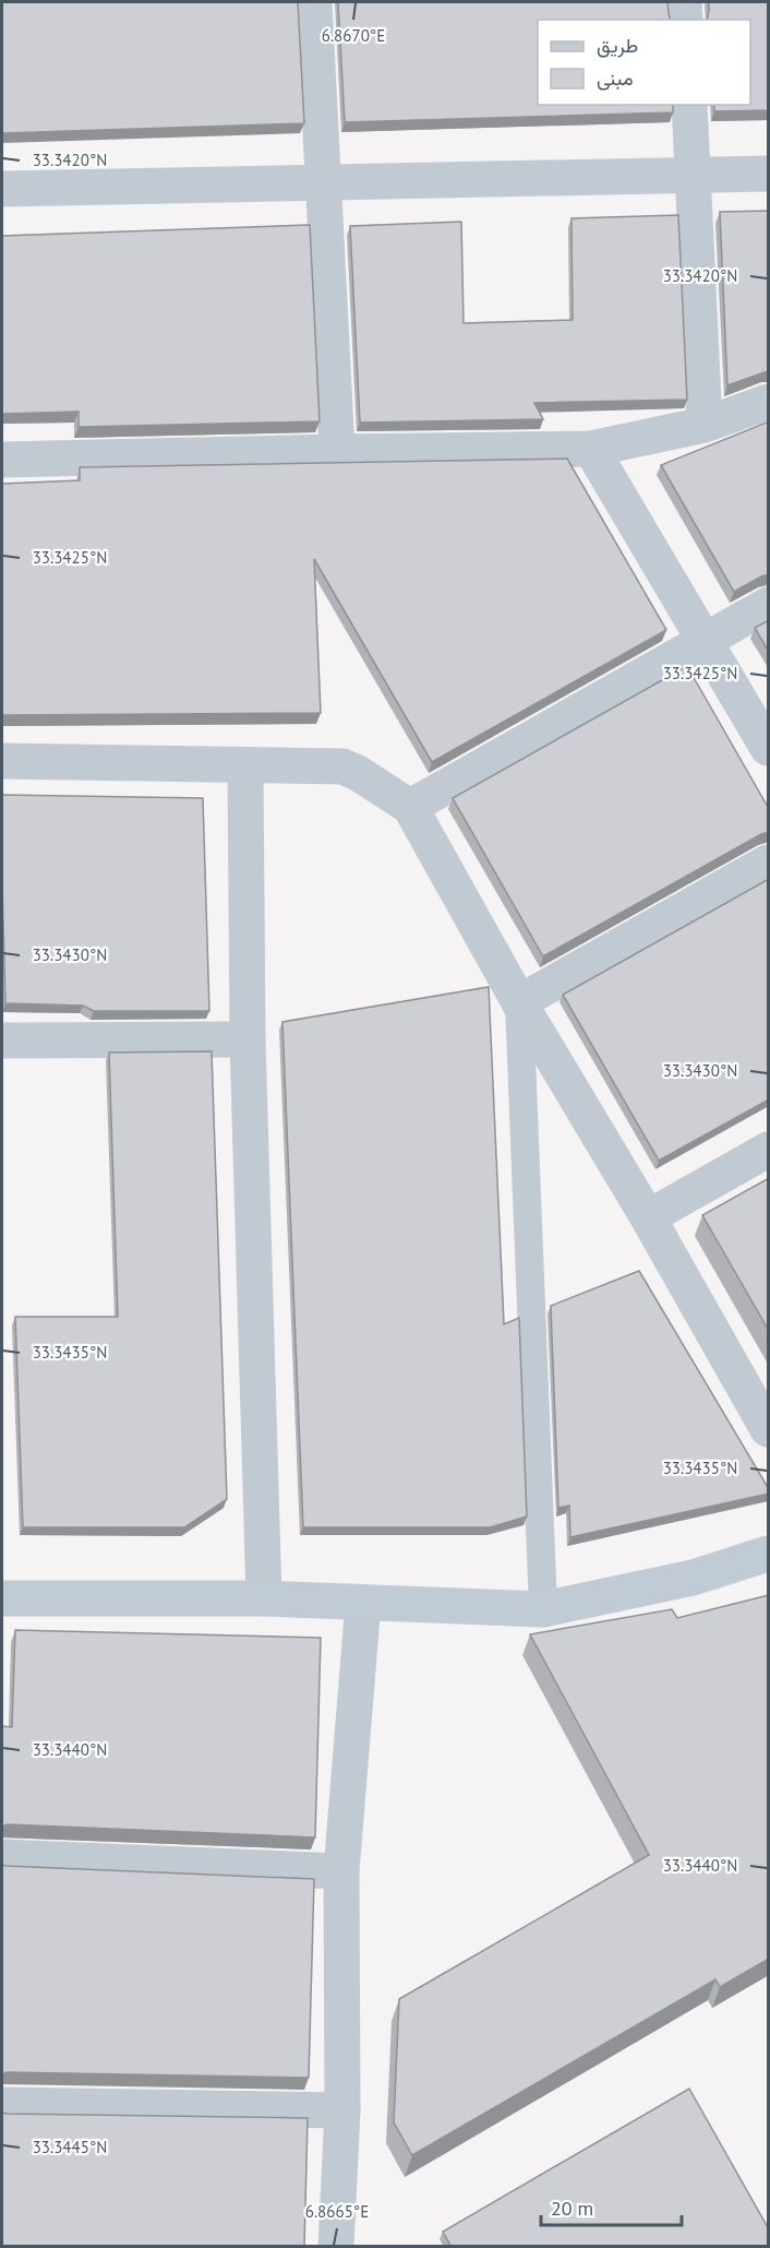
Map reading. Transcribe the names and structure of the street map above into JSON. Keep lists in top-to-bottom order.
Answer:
{
  "legend": ["طريق", "مبنى"],
  "scale_bar": "20 m",
  "coordinates": [
    "6.8670°E",
    "33.3420°N",
    "33.3425°N",
    "33.3430°N",
    "33.3435°N",
    "33.3440°N",
    "33.3445°N",
    "6.8665°E"
  ]
}
